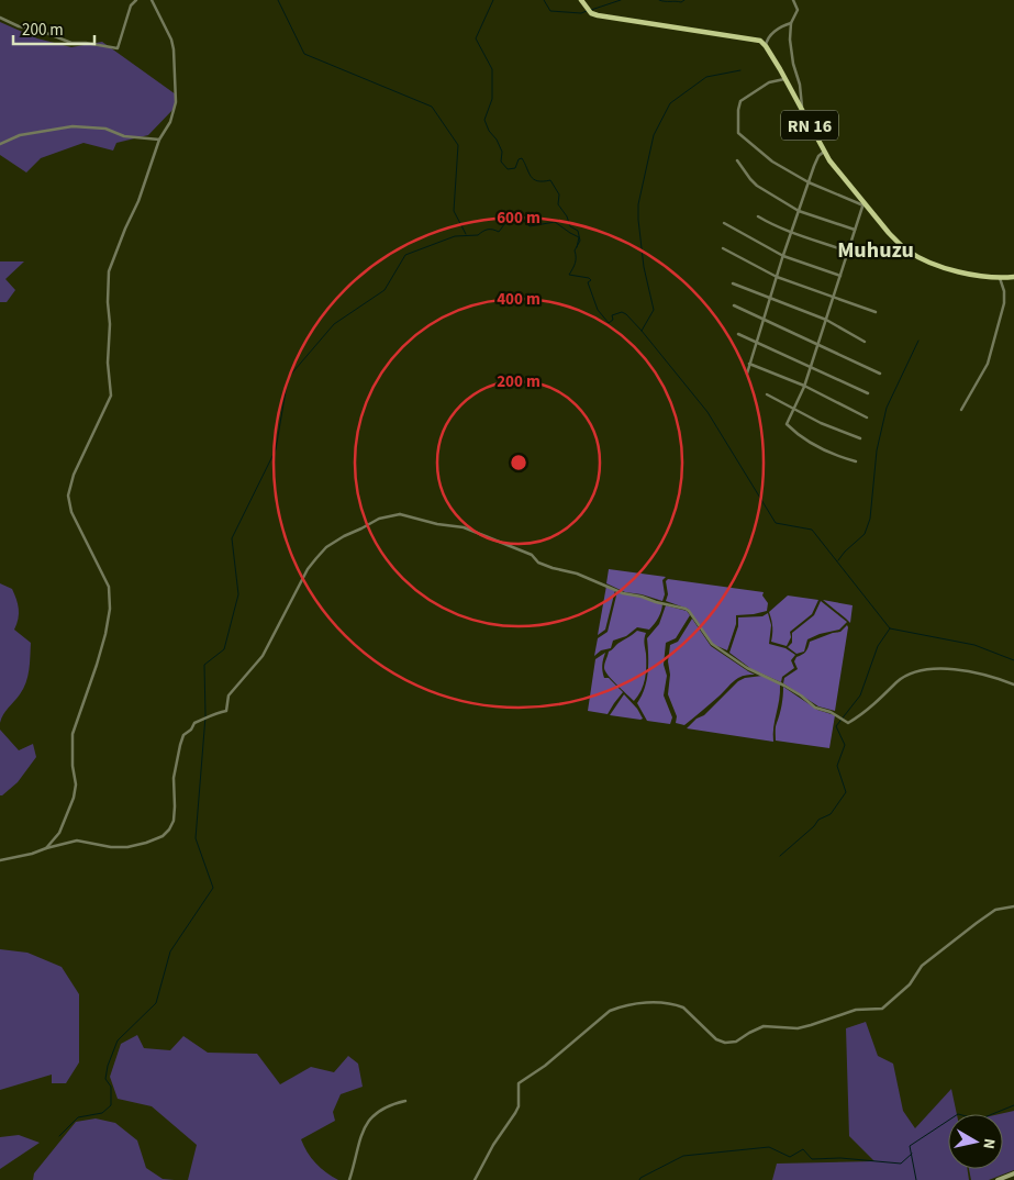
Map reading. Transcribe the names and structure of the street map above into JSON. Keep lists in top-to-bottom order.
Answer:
{
  "streets": {
    "main road": ["RN 16"]
  },
  "districts": ["Muhuzu"],
  "scale_bar": "200 m",
  "north": "right",
  "rings": ["600 m", "400 m", "200 m"]
}
